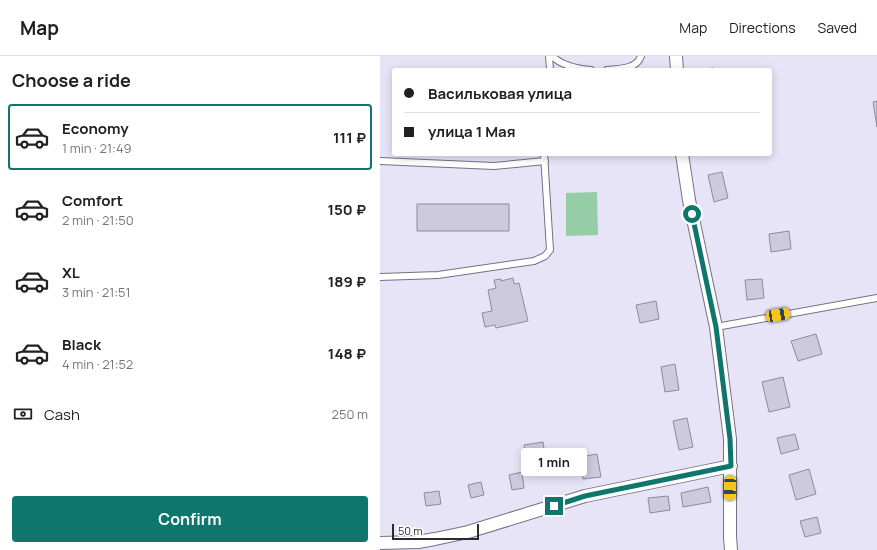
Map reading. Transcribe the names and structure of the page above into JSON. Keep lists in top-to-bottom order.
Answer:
{
  "scale_bar": "50 m",
  "page": {
    "header": "Map",
    "nav": ["Map", "Directions", "Saved"],
    "heading": "Choose a ride",
    "banner": ["Васильковая улица", "улица 1 Мая"],
    "list": [
      {
        "name": "Economy",
        "note": "1 min · 21:49",
        "value": "111 ₽"
      },
      {
        "name": "Comfort",
        "note": "2 min · 21:50",
        "value": "150 ₽"
      },
      {
        "name": "XL",
        "note": "3 min · 21:51",
        "value": "189 ₽"
      },
      {
        "name": "Black",
        "note": "4 min · 21:52",
        "value": "148 ₽"
      }
    ],
    "pay": ["Cash", "250 m"],
    "bubble": "1 min",
    "buttons": "Confirm",
    "scale": "50 m"
  }
}
